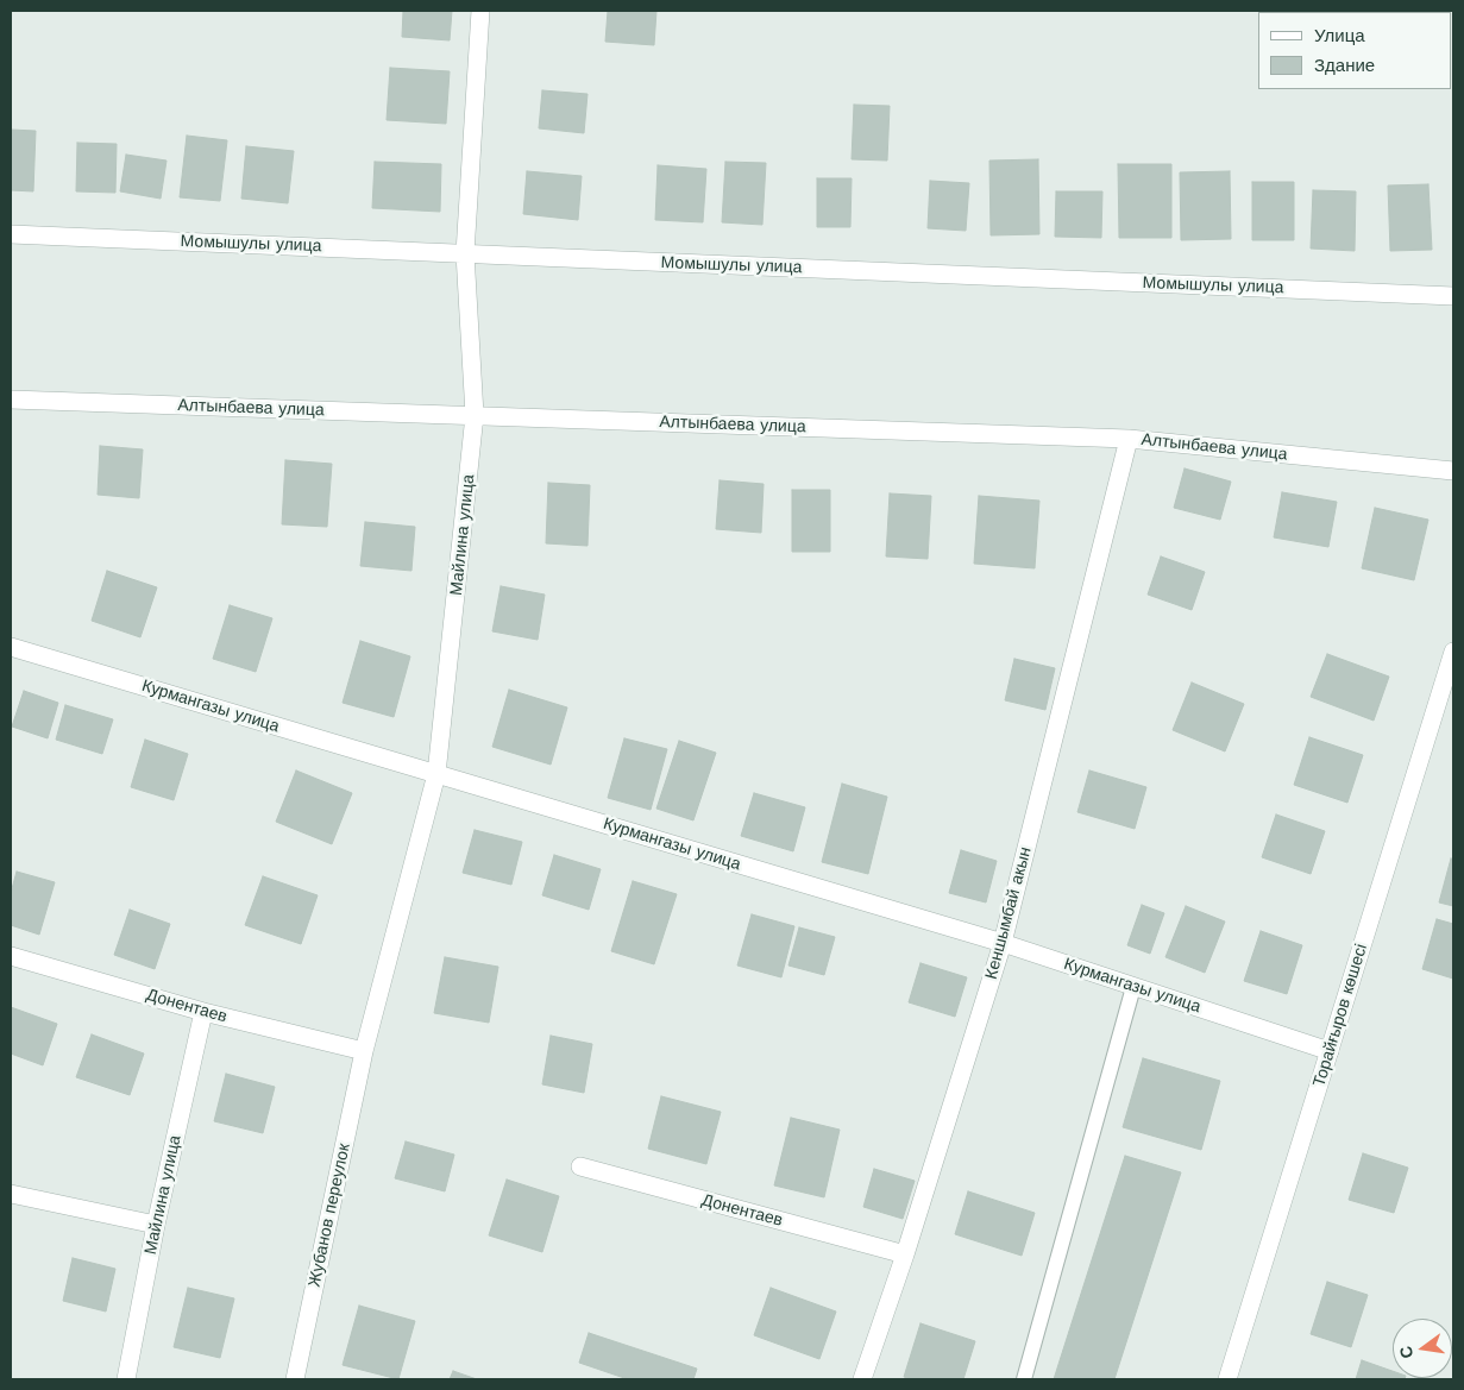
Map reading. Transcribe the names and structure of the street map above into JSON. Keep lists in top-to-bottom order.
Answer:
{
  "streets": {
    "street": [
      "Момышулы улица",
      "Алтынбаева улица",
      "Майлина улица",
      "Курмангазы улица",
      "Кеншымбай акын",
      "Донентаев",
      "Торайғыров көшесі",
      "Жубанов переулок"
    ]
  },
  "crossings": [
    ["Момышулы улица", "Майлина улица"],
    ["Алтынбаева улица", "Майлина улица"],
    ["Алтынбаева улица", "Кеншымбай акын"],
    ["Майлина улица", "Курмангазы улица"],
    ["Майлина улица", "Донентаев"],
    ["Майлина улица", "Жубанов переулок"],
    ["Курмангазы улица", "Кеншымбай акын"],
    ["Курмангазы улица", "Торайғыров көшесі"],
    ["Кеншымбай акын", "Донентаев"],
    ["Донентаев", "Жубанов переулок"]
  ],
  "legend": ["Улица", "Здание"],
  "north": "left"
}
